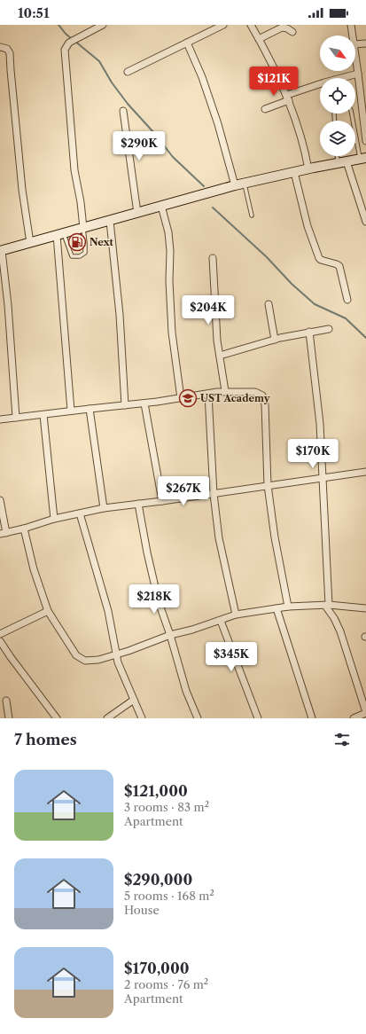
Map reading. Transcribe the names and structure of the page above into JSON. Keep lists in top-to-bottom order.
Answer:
{
  "places": {
    "fuel station": ["Next"],
    "school or university": ["UST Academy"]
  },
  "north": "bottom right",
  "page": {
    "status": "10:51",
    "price": [
      "$121K",
      "$290K",
      "$204K",
      "$170K",
      "$267K",
      "$218K",
      "$345K"
    ],
    "heading": "7 homes",
    "list": [
      {
        "name": "$121,000",
        "note": "3 rooms · 83 m² · Apartment"
      },
      {
        "name": "$290,000",
        "note": "5 rooms · 168 m² · House"
      },
      {
        "name": "$170,000",
        "note": "2 rooms · 76 m² · Apartment"
      }
    ]
  }
}
